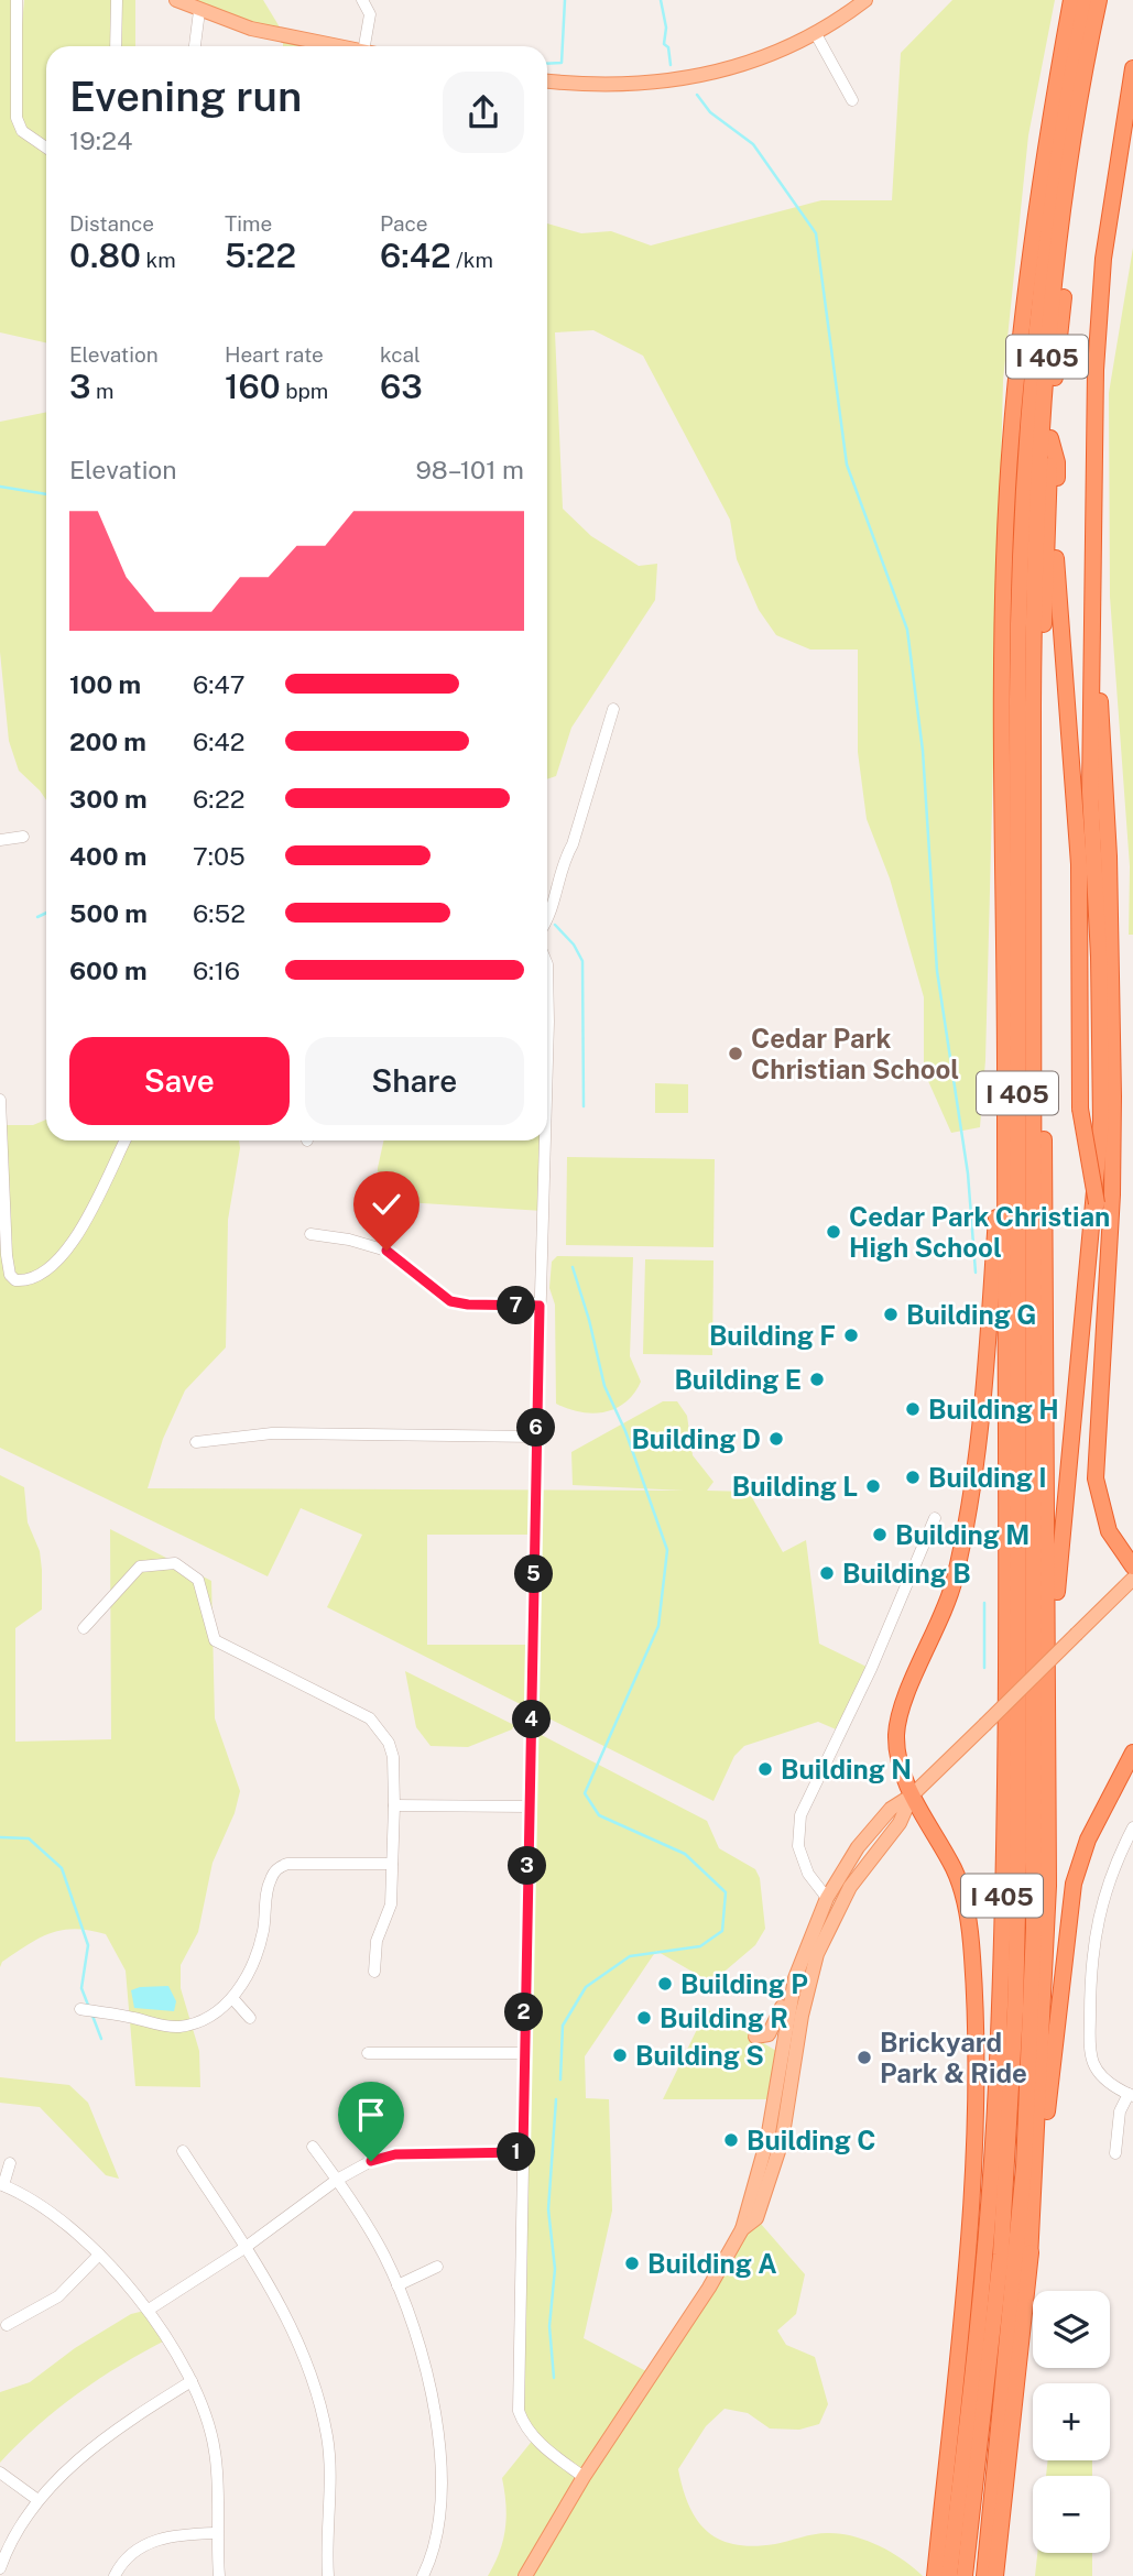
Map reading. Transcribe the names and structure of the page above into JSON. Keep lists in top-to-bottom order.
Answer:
{
  "streets": {
    "highway": ["I 405"]
  },
  "places": [
    "Cedar Park Christian School",
    "Cedar Park Christian High School",
    "Building G",
    "Building F",
    "Building E",
    "Building H",
    "Building D",
    "Building I",
    "Building L",
    "Building M",
    "Building B",
    "Building N",
    "Building P",
    "Building R",
    "Building S",
    "Brickyard Park & Ride",
    "Building C",
    "Building A"
  ],
  "page": {
    "heading": ["Evening run", "19:24"],
    "stats": [
      ["Distance", "0.80 km"],
      ["Time", "5:22"],
      ["Pace", "6:42 /km"],
      ["Elevation", "3 m"],
      ["Heart rate", "160 bpm"],
      ["kcal", "63"]
    ],
    "chart": ["Elevation", "98–101 m"],
    "list": [
      {
        "name": "100 m",
        "note": "6:47"
      },
      {
        "name": "200 m",
        "note": "6:42"
      },
      {
        "name": "300 m",
        "note": "6:22"
      },
      {
        "name": "400 m",
        "note": "7:05"
      },
      {
        "name": "500 m",
        "note": "6:52"
      },
      {
        "name": "600 m",
        "note": "6:16"
      }
    ],
    "buttons": ["Save", "Share"],
    "pins": [
      "7",
      "6",
      "5",
      "4",
      "3",
      "2",
      "1"
    ],
    "map_buttons": ["+", "−"]
  }
}
